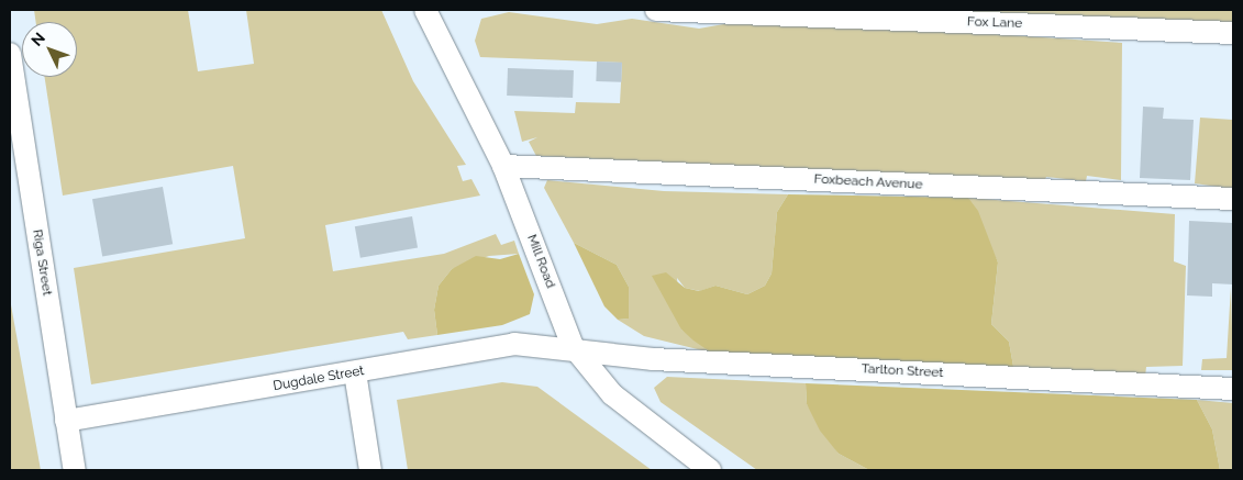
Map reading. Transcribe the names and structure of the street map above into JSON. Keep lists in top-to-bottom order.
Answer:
{
  "streets": {
    "street": [
      "Fox Lane",
      "Foxbeach Avenue",
      "Mill Road",
      "Riga Street",
      "Tarlton Street",
      "Dugdale Street"
    ]
  },
  "crossings": [
    ["Foxbeach Avenue", "Mill Road"],
    ["Mill Road", "Tarlton Street"],
    ["Mill Road", "Dugdale Street"],
    ["Riga Street", "Dugdale Street"],
    ["Tarlton Street", "Dugdale Street"]
  ],
  "north": "top left"
}
